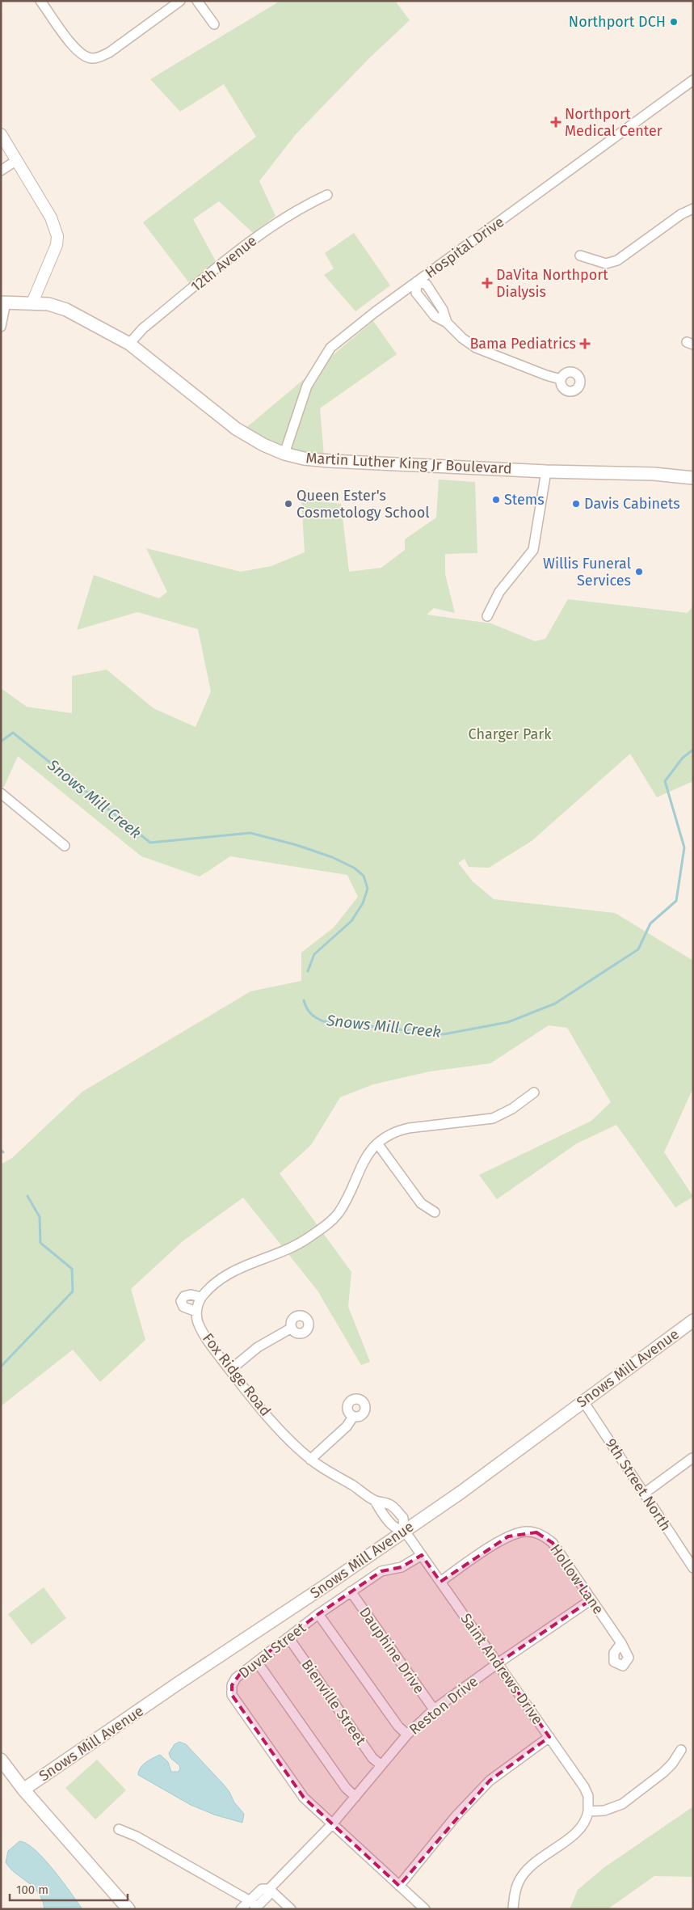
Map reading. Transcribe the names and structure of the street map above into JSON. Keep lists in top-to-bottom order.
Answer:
{
  "streets": {
    "main road": ["Martin Luther King Jr Boulevard", "Snows Mill Avenue"],
    "street": [
      "Hospital Drive",
      "12th Avenue",
      "Fox Ridge Road",
      "9th Street North",
      "Hollow Lane",
      "Duval Street",
      "Dauphine Drive",
      "Saint Andrews Drive",
      "Bienville Street",
      "Reston Drive"
    ]
  },
  "crossings": [
    ["Hospital Drive", "Martin Luther King Jr Boulevard"],
    ["12th Avenue", "Martin Luther King Jr Boulevard"],
    ["Snows Mill Avenue", "Fox Ridge Road"],
    ["Snows Mill Avenue", "9th Street North"],
    ["Snows Mill Avenue", "Saint Andrews Drive"],
    ["Fox Ridge Road", "Saint Andrews Drive"],
    ["Hollow Lane", "Saint Andrews Drive"],
    ["Hollow Lane", "Reston Drive"],
    ["Duval Street", "Dauphine Drive"],
    ["Duval Street", "Saint Andrews Drive"],
    ["Duval Street", "Bienville Street"],
    ["Duval Street", "Reston Drive"],
    ["Dauphine Drive", "Reston Drive"],
    ["Saint Andrews Drive", "Reston Drive"],
    ["Bienville Street", "Reston Drive"]
  ],
  "water": ["Snows Mill Creek"],
  "parks": ["Charger Park"],
  "places": {
    "other": [
      "Northport DCH",
      "Stems",
      "Queen Ester's Cosmetology School",
      "Davis Cabinets",
      "Willis Funeral Services"
    ],
    "health": ["Northport Medical Center", "DaVita Northport Dialysis", "Bama Pediatrics"]
  },
  "scale_bar": "100 m"
}
